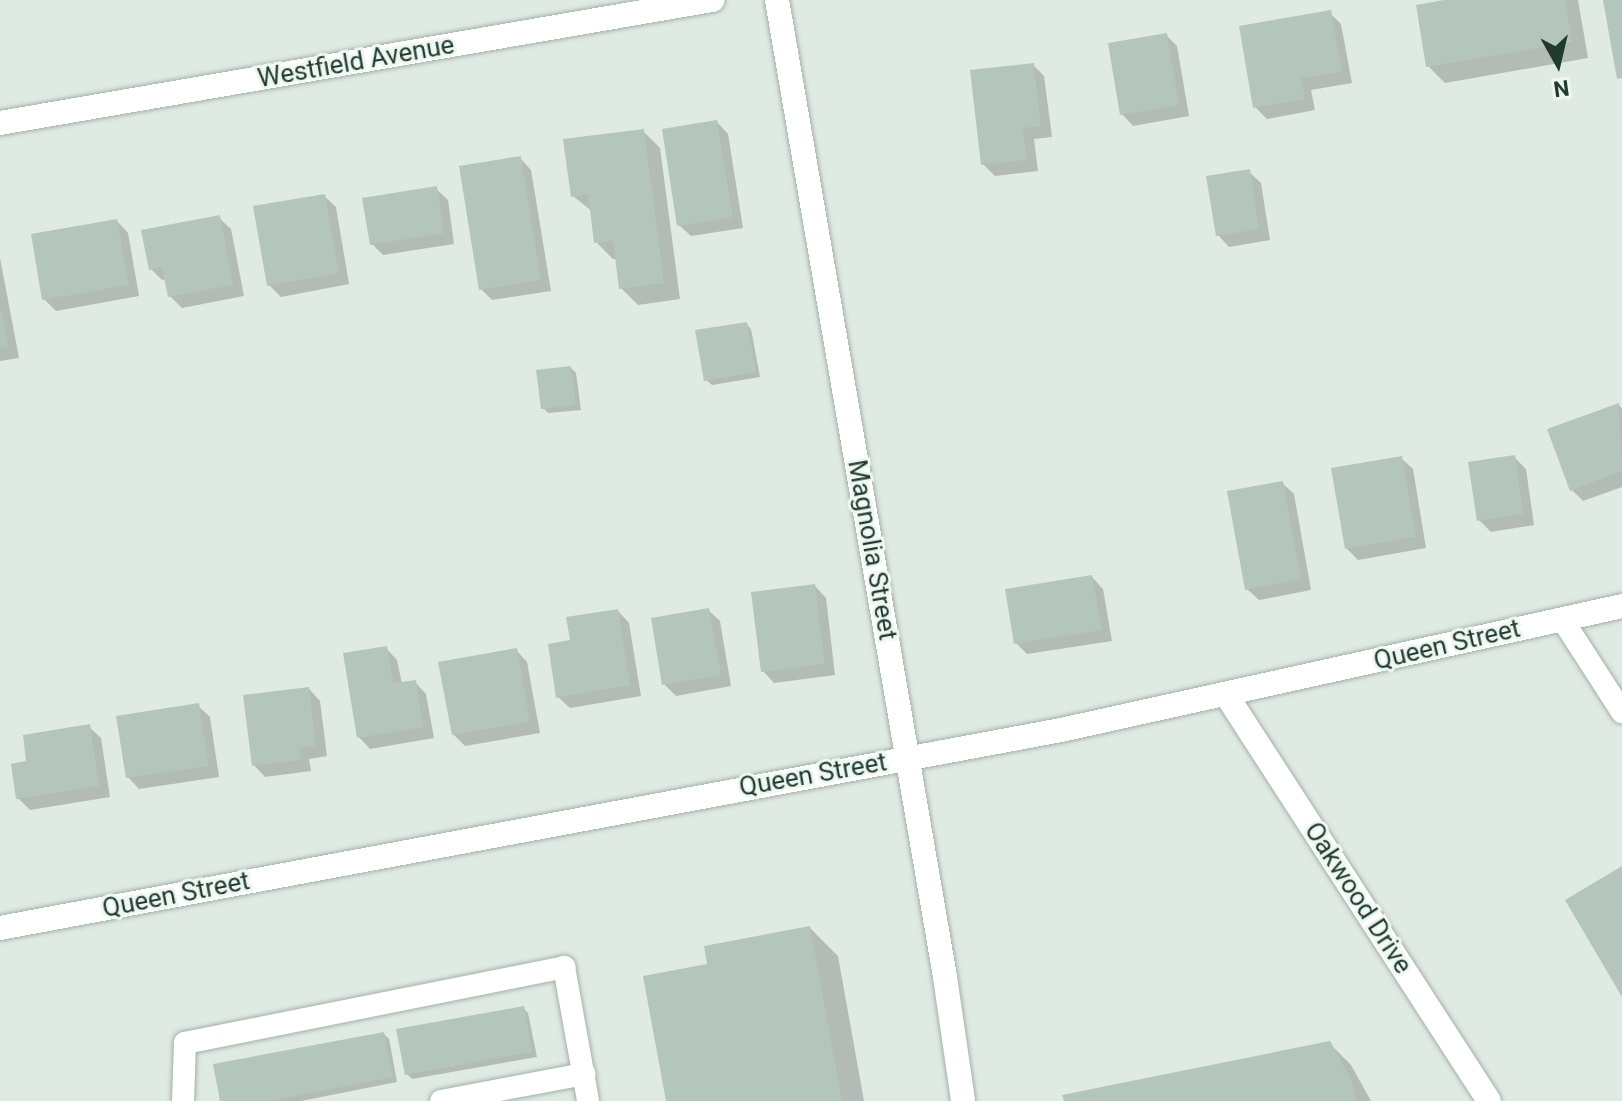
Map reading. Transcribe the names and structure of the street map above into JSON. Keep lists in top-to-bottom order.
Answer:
{
  "streets": {
    "street": [
      "Westfield Avenue",
      "Magnolia Street",
      "Queen Street",
      "Oakwood Drive"
    ]
  },
  "crossings": [
    ["Magnolia Street", "Queen Street"],
    ["Queen Street", "Oakwood Drive"]
  ],
  "north": "bottom"
}
